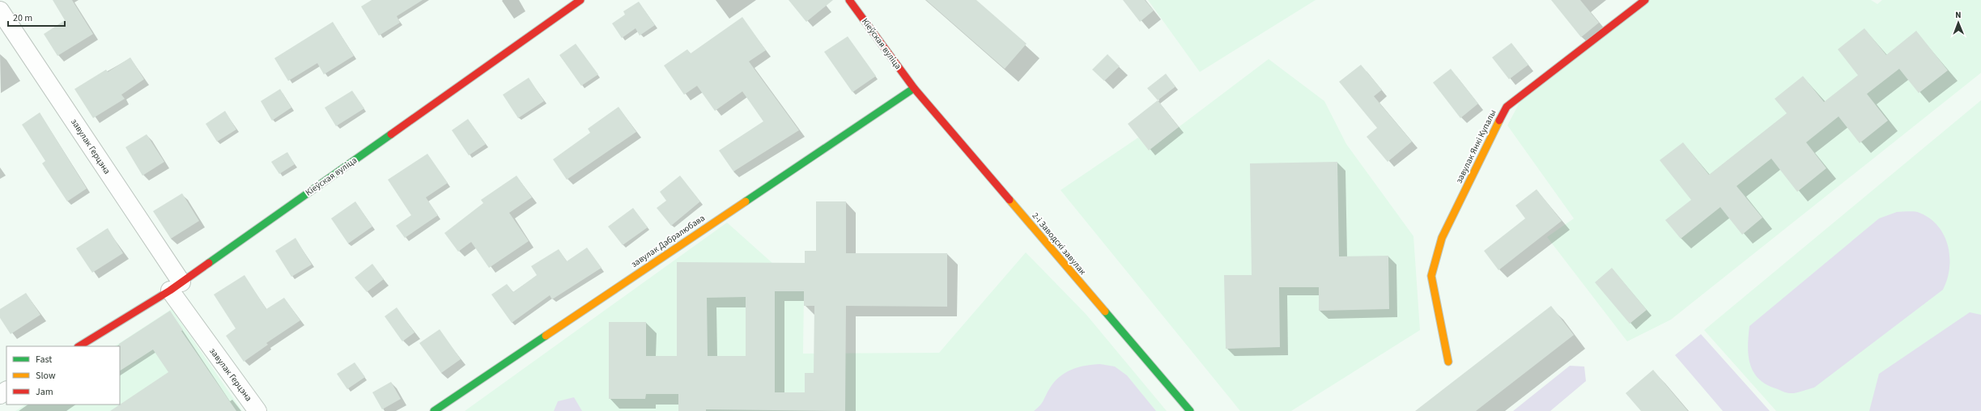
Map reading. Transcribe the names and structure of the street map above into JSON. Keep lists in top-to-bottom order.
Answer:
{
  "streets": {
    "street": [
      "Кіеўская вуліца",
      "завулак Герцэна",
      "завулак Янкі Купалы",
      "завулак Дабралюбава",
      "2-і Заводскі завулак"
    ]
  },
  "crossings": [
    ["Кіеўская вуліца", "завулак Герцэна"],
    ["Кіеўская вуліца", "завулак Дабралюбава"],
    ["Кіеўская вуліца", "2-і Заводскі завулак"],
    ["завулак Дабралюбава", "2-і Заводскі завулак"]
  ],
  "legend": ["Fast", "Slow", "Jam"],
  "scale_bar": "20 m",
  "north": "top"
}
